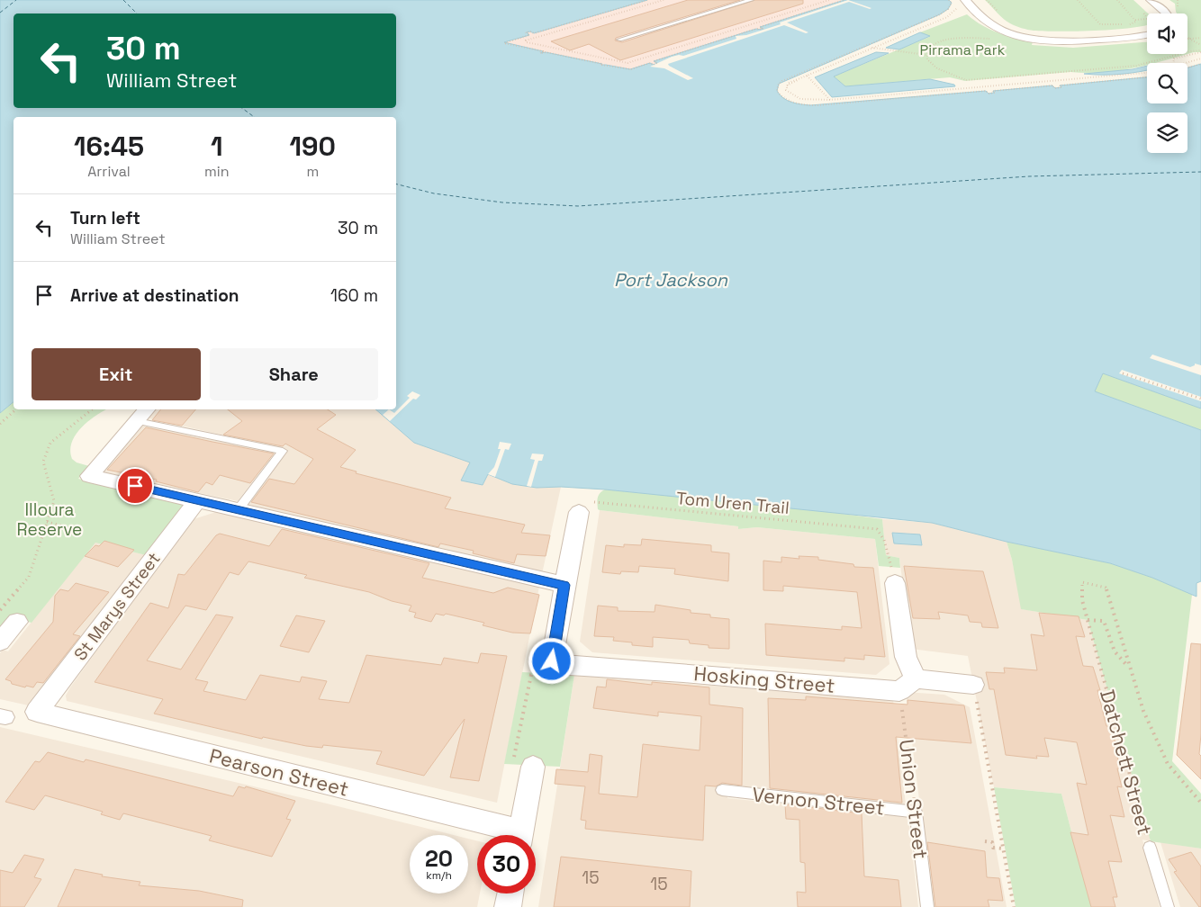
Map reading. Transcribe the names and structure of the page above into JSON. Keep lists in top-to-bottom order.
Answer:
{
  "streets": {
    "street": ["St Marys Street", "Hosking Street", "Pearson Street"],
    "lane": ["Datchett Street", "Union Street", "Vernon Street"],
    "path": ["Tom Uren Trail"]
  },
  "crossings": [
    ["St Marys Street", "Pearson Street"],
    ["Hosking Street", "Union Street"],
    ["Union Street", "Vernon Street"]
  ],
  "water": ["Port Jackson"],
  "parks": ["Pirrama Park", "Illoura Reserve"],
  "house_numbers": ["15", "15"],
  "page": {
    "turn": ["30 m", "William Street"],
    "eta": [
      "16:45",
      "Arrival",
      "1",
      "min",
      "190",
      "m"
    ],
    "list": [
      {
        "name": "Turn left",
        "note": "William Street",
        "value": "30 m"
      },
      {
        "name": "Arrive at destination",
        "value": "160 m"
      }
    ],
    "buttons": ["Exit", "Share"],
    "speed": "20 km/h",
    "limit": "30"
  }
}
